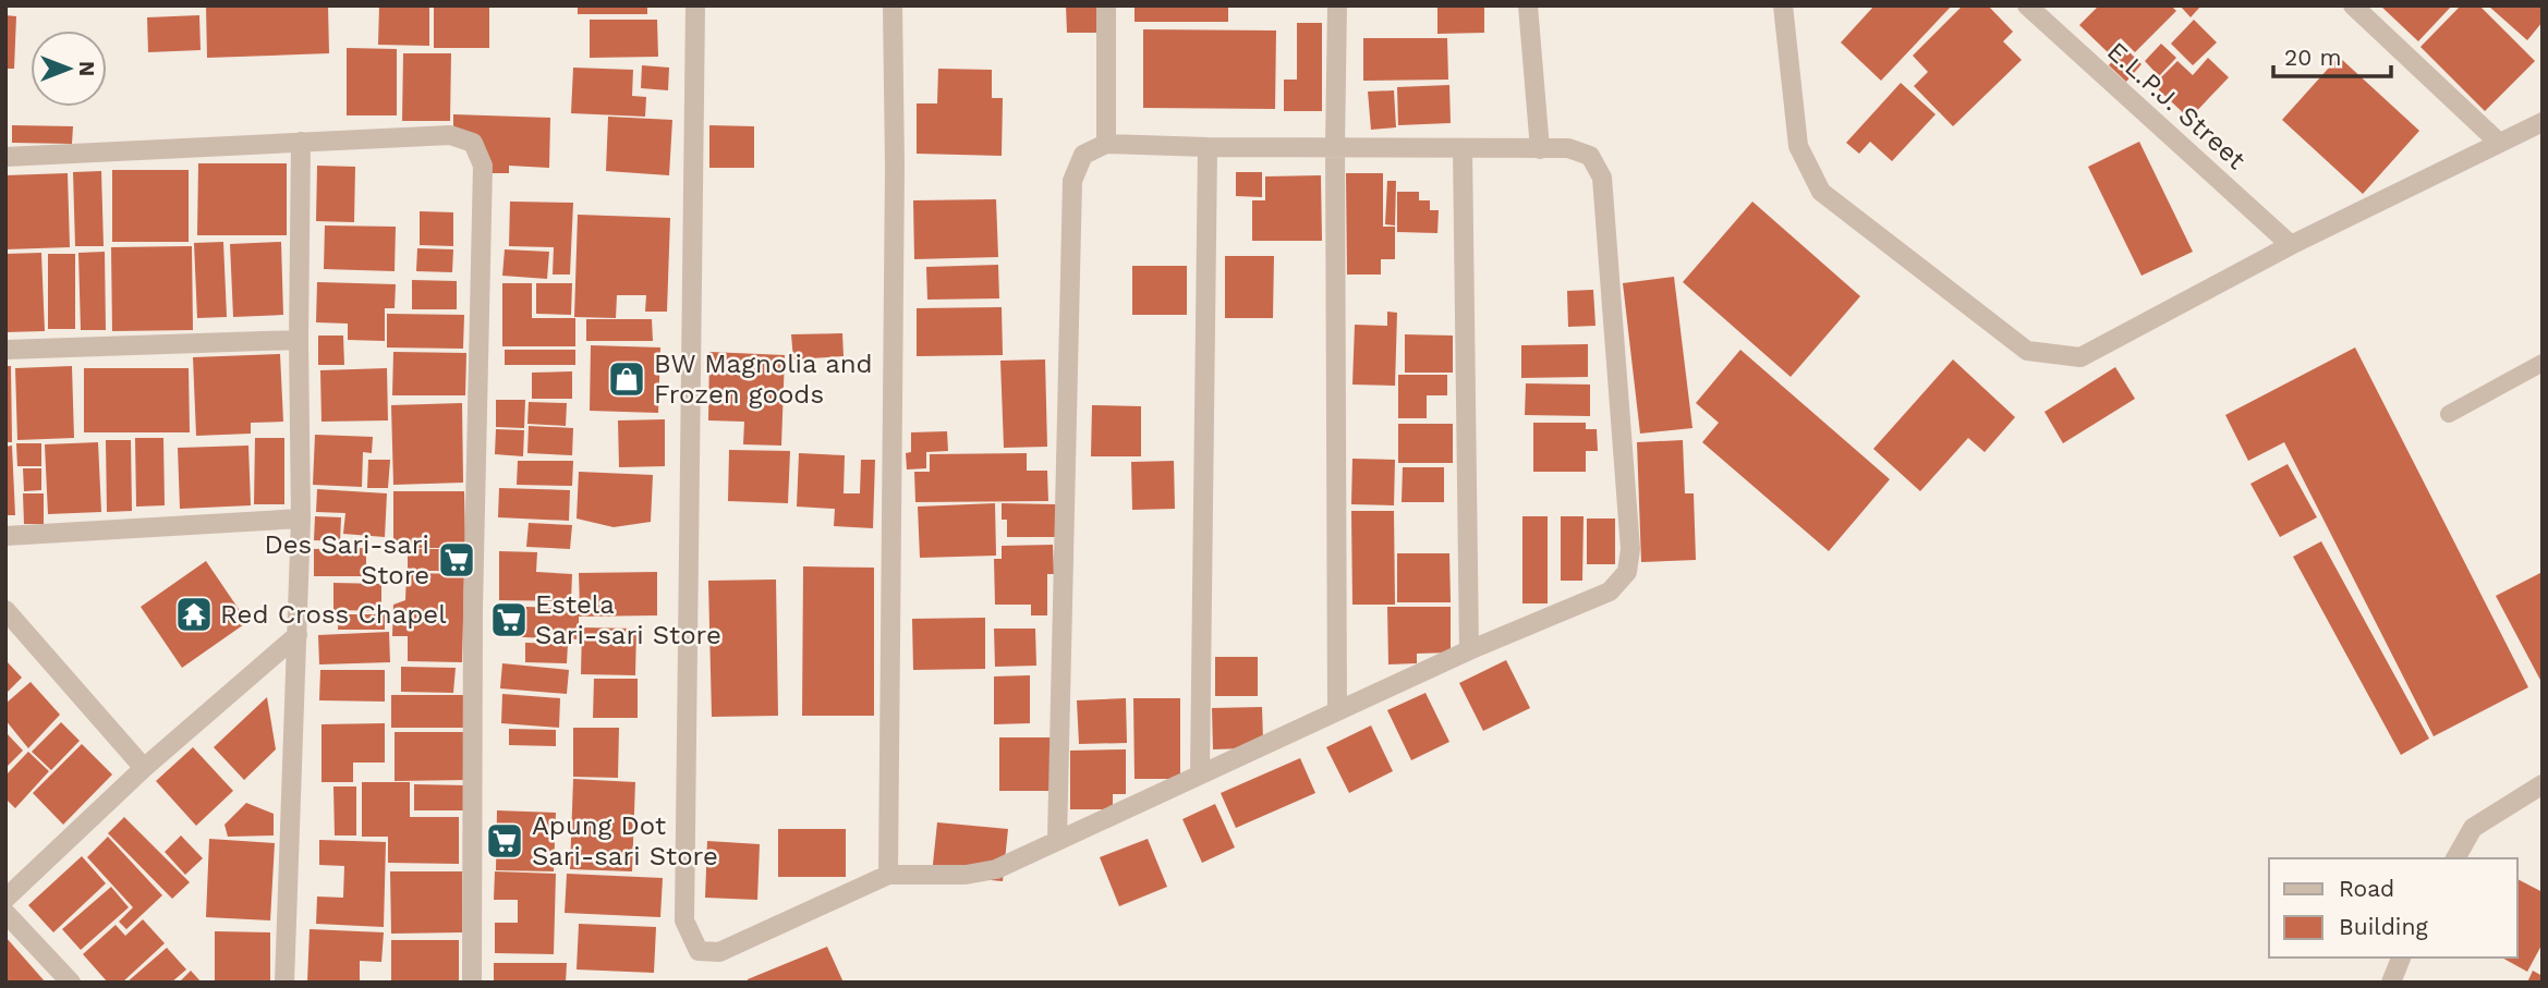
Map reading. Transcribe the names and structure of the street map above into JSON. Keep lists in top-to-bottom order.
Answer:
{
  "streets": {
    "street": ["E.L.P.J. Street"]
  },
  "places": {
    "shop": ["BW Magnolia and Frozen goods"],
    "supermarket": ["Des Sari-sari Store", "Estela Sari-sari Store", "Apung Dot Sari-sari Store"],
    "temple": ["Red Cross Chapel"]
  },
  "legend": ["Road", "Building"],
  "scale_bar": "20 m",
  "north": "right"
}
